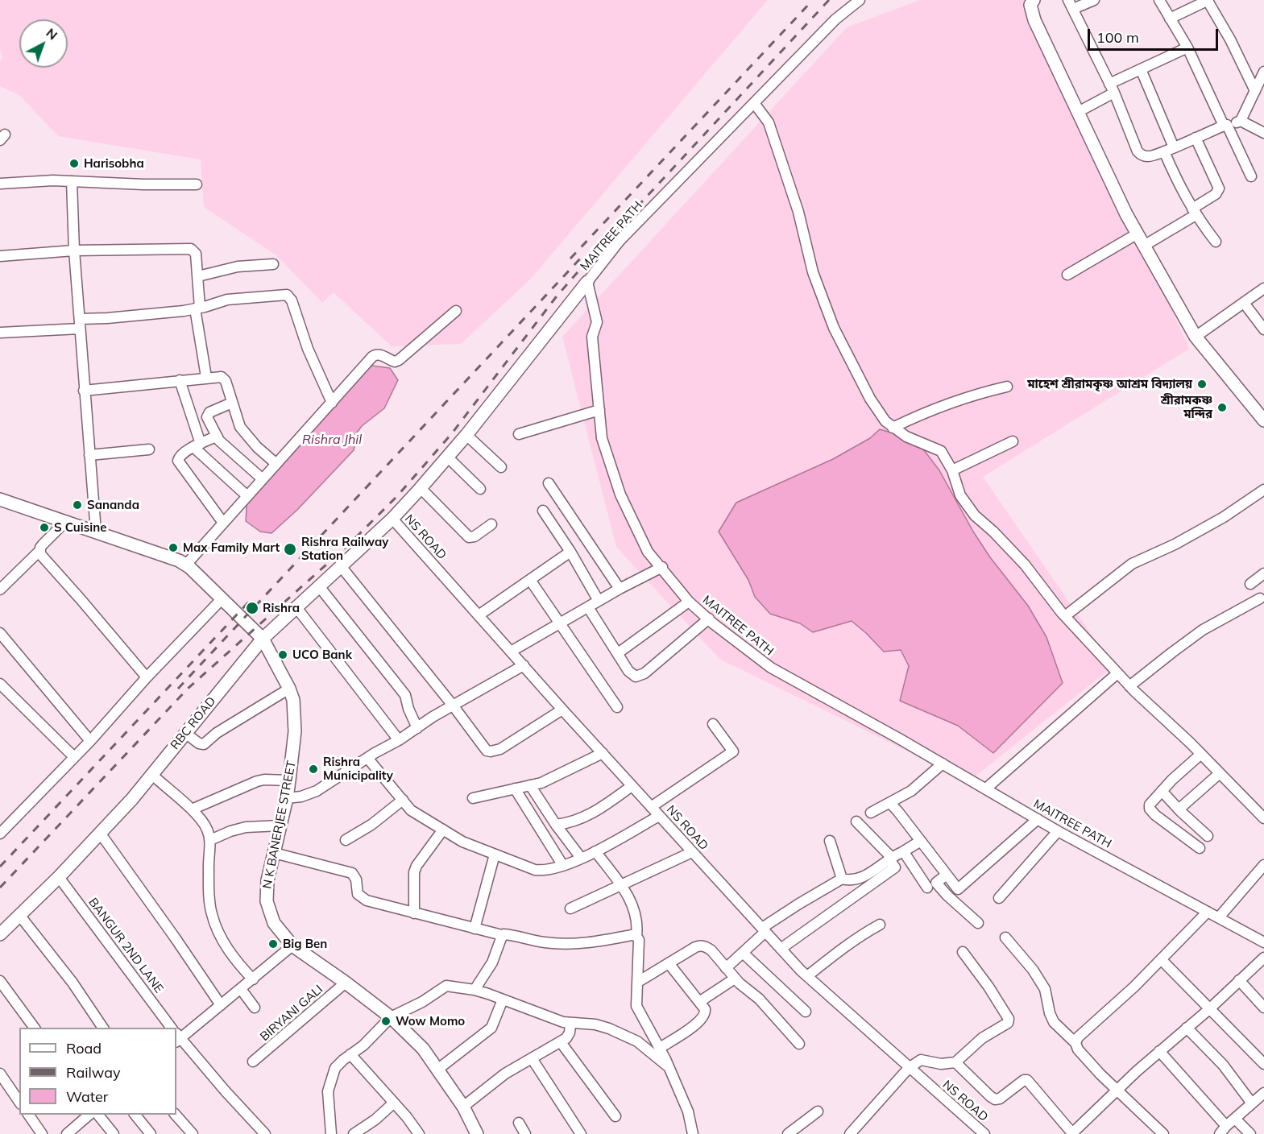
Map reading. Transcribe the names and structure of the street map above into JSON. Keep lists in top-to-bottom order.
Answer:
{
  "streets": {
    "street": [
      "MAITREE PATH",
      "NS ROAD",
      "RBC ROAD",
      "N K BANERJEE STREET",
      "BANGUR 2ND LANE",
      "BIRYANI GALI"
    ]
  },
  "crossings": [
    ["MAITREE PATH", "RBC ROAD"],
    ["NS ROAD", "RBC ROAD"],
    ["RBC ROAD", "N K BANERJEE STREET"],
    ["RBC ROAD", "BANGUR 2ND LANE"],
    ["N K BANERJEE STREET", "BIRYANI GALI"]
  ],
  "water": ["Rishra Jhil"],
  "places": [
    "Harisobha",
    "মাহেশ শ্রীরামকৃষ্ণ আশ্রম বিদ্যালয়",
    "শ্রীরামকৃষ্ণ মন্দির",
    "Sananda",
    "S Cuisine",
    "Max Family Mart",
    "Rishra Railway Station",
    "Rishra",
    "UCO Bank",
    "Rishra Municipality",
    "Big Ben",
    "Wow Momo"
  ],
  "legend": ["Road", "Railway", "Water"],
  "scale_bar": "100 m",
  "north": "top right"
}
